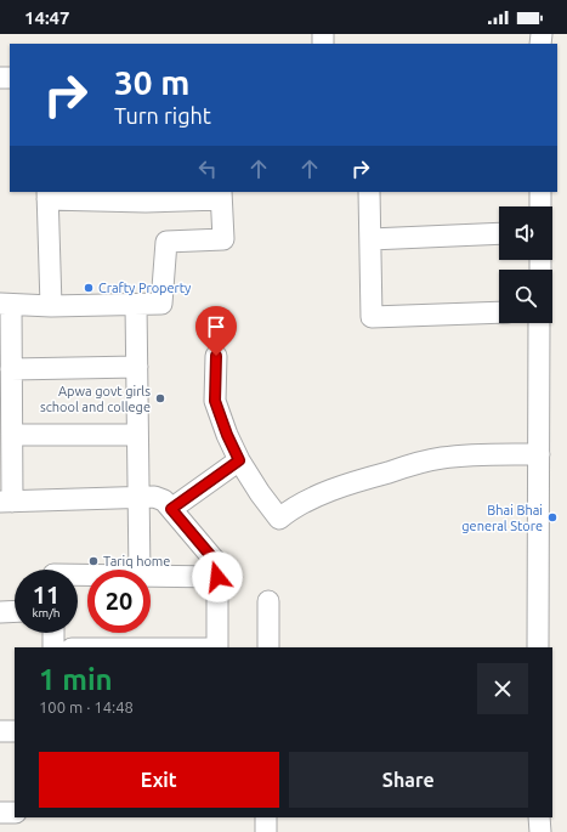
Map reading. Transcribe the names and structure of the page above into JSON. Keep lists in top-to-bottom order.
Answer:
{
  "places": [
    "Crafty Property",
    "Apwa govt girls school and college",
    "Bhai Bhai general Store",
    "Tariq home"
  ],
  "page": {
    "status": "14:47",
    "turn": ["30 m", "Turn right"],
    "speed": "11 km/h",
    "limit": "20",
    "heading": ["1 min", "100 m · 14:48"],
    "buttons": ["Exit", "Share"]
  }
}
